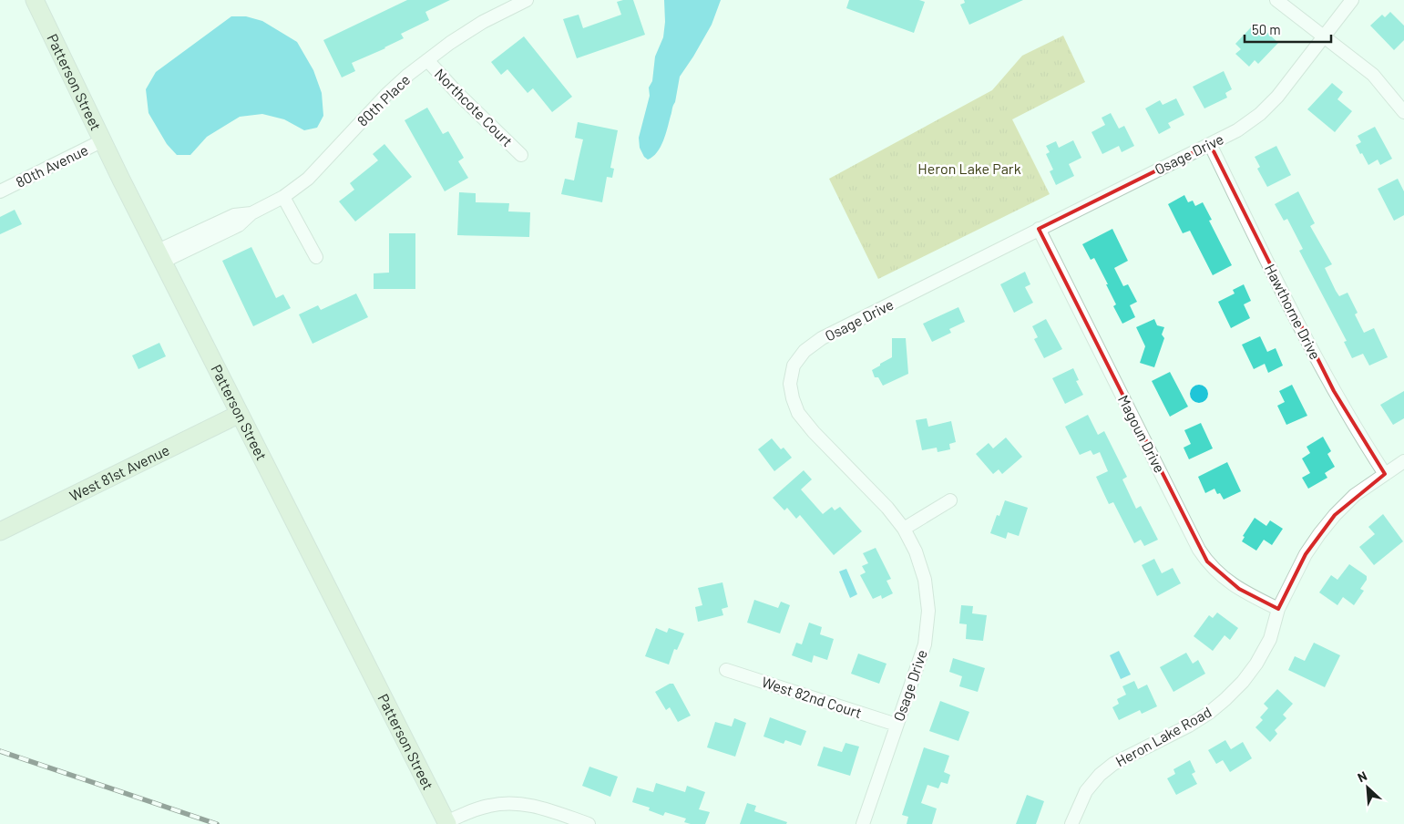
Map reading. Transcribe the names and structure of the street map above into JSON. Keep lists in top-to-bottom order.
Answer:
{
  "streets": {
    "street": [
      "Patterson Street",
      "80th Place",
      "Northcote Court",
      "Osage Drive",
      "80th Avenue",
      "Hawthorne Drive",
      "Magoun Drive",
      "West 81st Avenue",
      "West 82nd Court",
      "Heron Lake Road"
    ]
  },
  "crossings": [
    ["Patterson Street", "80th Place"],
    ["Patterson Street", "80th Avenue"],
    ["Patterson Street", "West 81st Avenue"],
    ["80th Place", "Northcote Court"],
    ["Osage Drive", "Hawthorne Drive"],
    ["Osage Drive", "Magoun Drive"],
    ["Osage Drive", "West 82nd Court"],
    ["Hawthorne Drive", "Heron Lake Road"],
    ["Magoun Drive", "Heron Lake Road"]
  ],
  "parks": ["Heron Lake Park"],
  "scale_bar": "50 m",
  "north": "top left"
}
